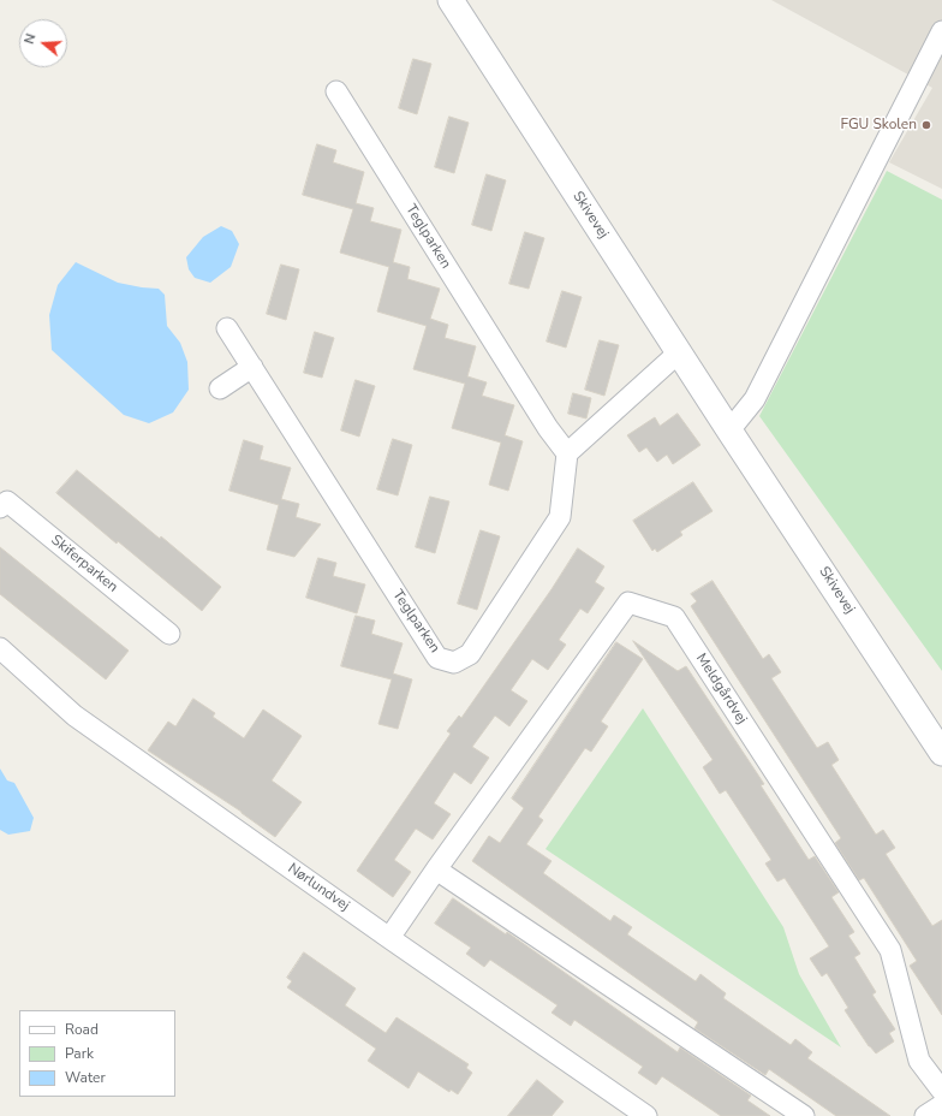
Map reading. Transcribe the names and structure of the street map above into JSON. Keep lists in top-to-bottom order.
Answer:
{
  "streets": {
    "street": [
      "Skivevej",
      "Teglparken",
      "Skiferparken",
      "Meldgårdvej",
      "Nørlundvej"
    ]
  },
  "crossings": [
    ["Meldgårdvej", "Nørlundvej"]
  ],
  "places": ["FGU Skolen"],
  "legend": ["Road", "Park", "Water"],
  "north": "left"
}
